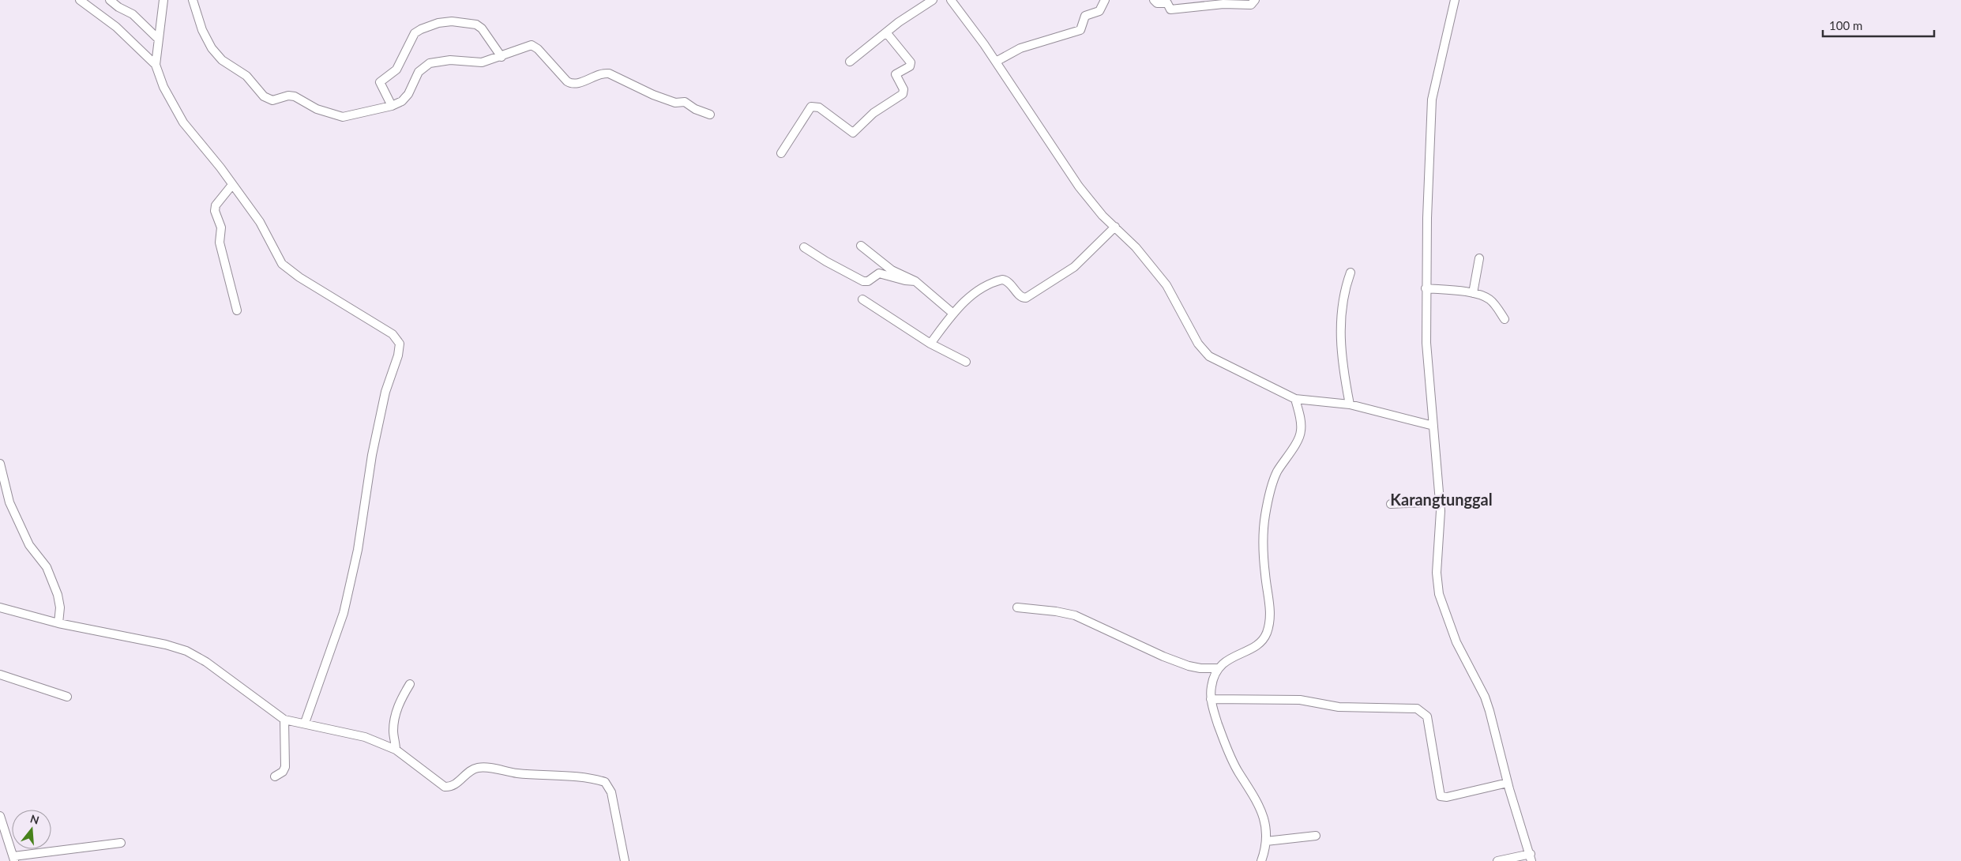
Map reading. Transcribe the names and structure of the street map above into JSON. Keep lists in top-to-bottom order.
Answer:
{
  "districts": ["Karangtunggal"],
  "scale_bar": "100 m",
  "north": "top"
}
